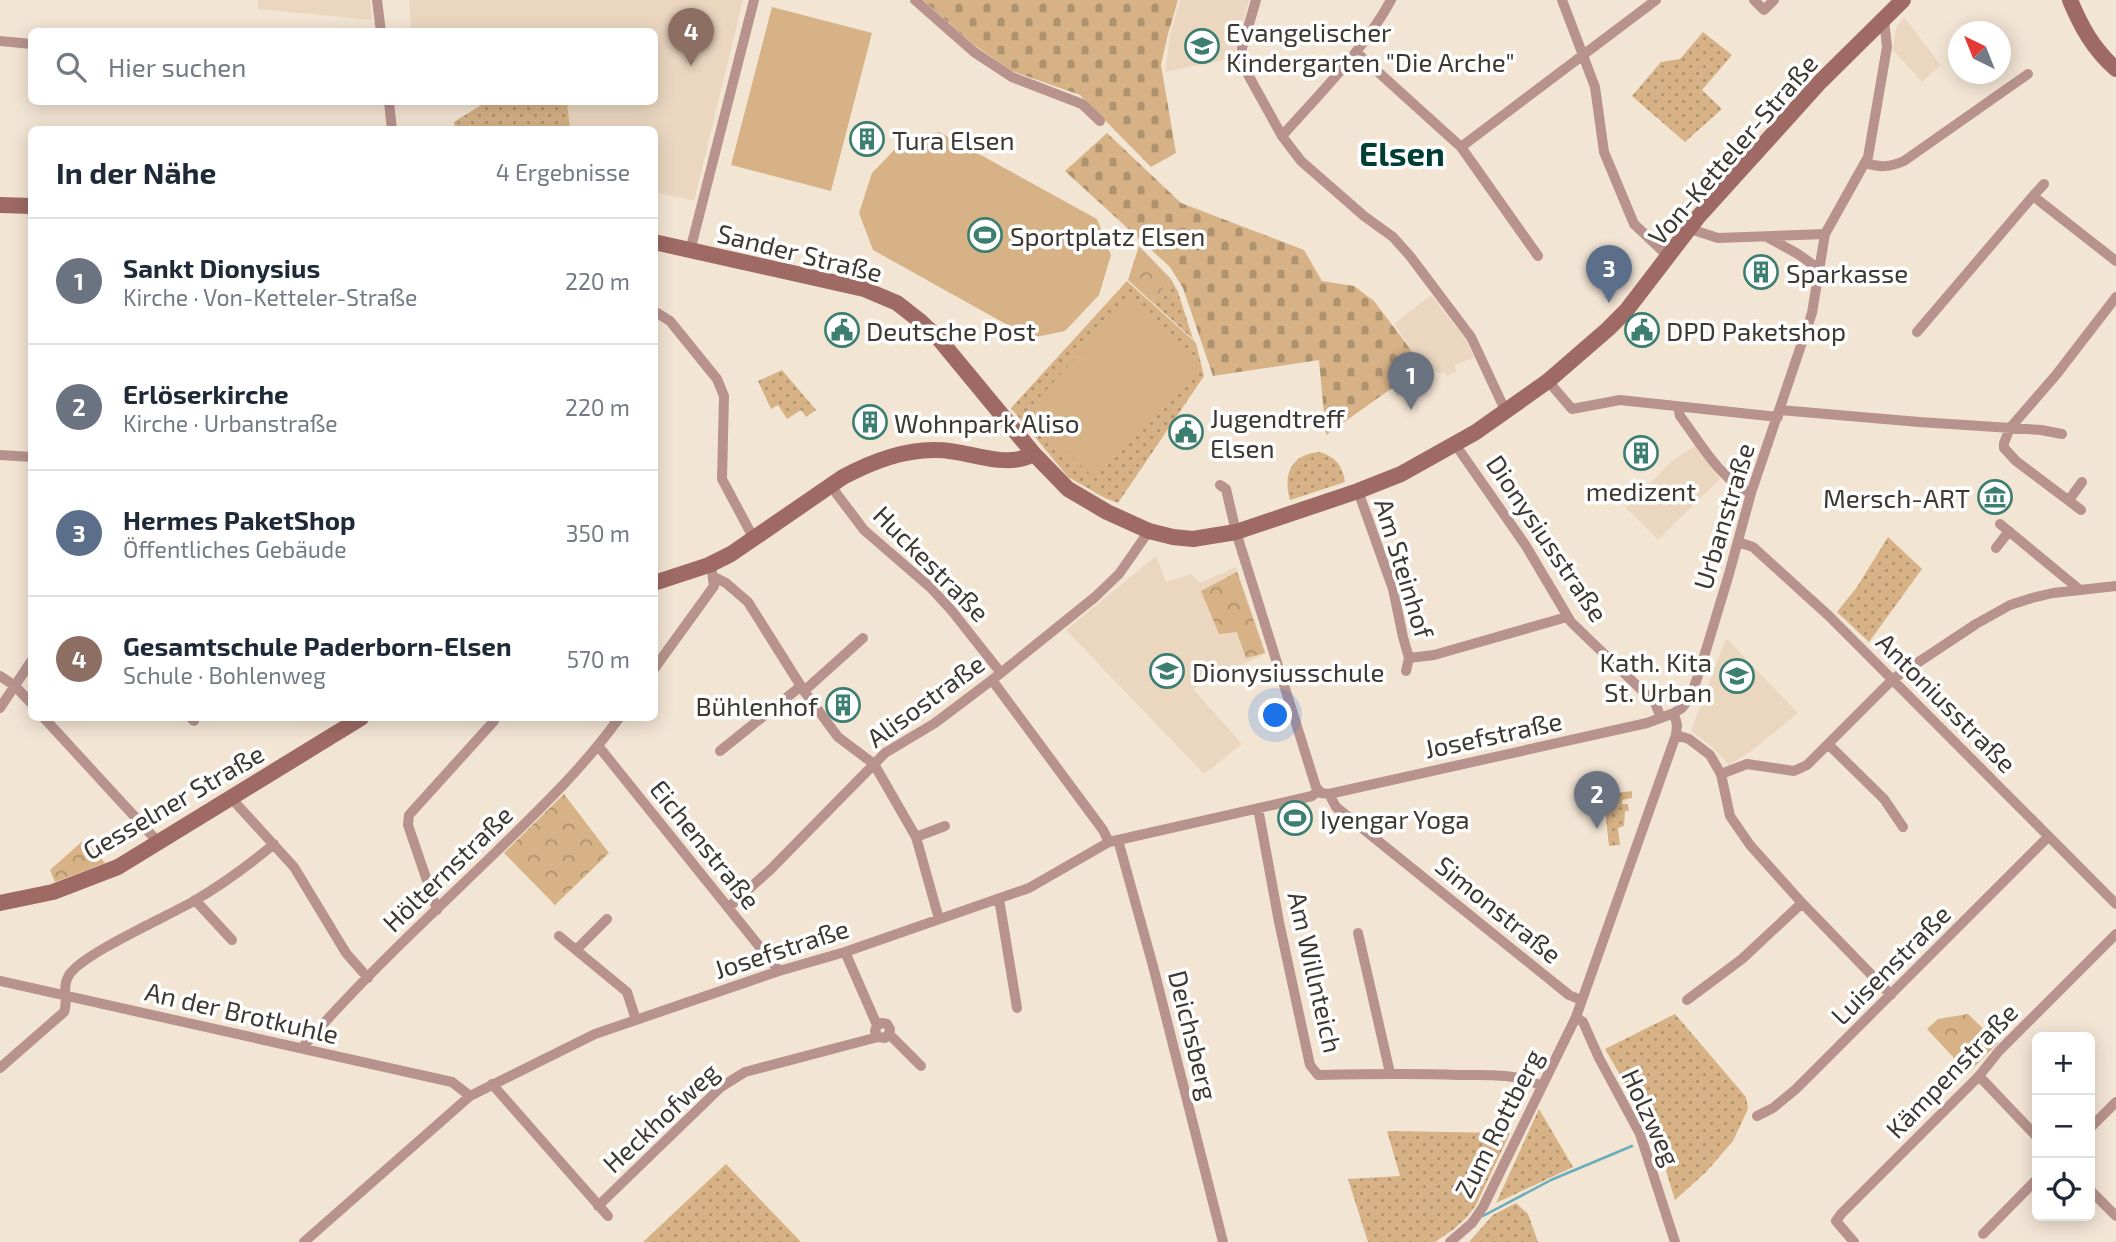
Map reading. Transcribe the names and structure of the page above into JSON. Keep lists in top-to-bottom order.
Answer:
{
  "streets": {
    "street": [
      "Von-Ketteler-Straße",
      "Sander Straße",
      "Urbanstraße",
      "Dionysiusstraße",
      "Huckestraße",
      "Am Steinhof",
      "Alisostraße",
      "Antoniusstraße",
      "Josefstraße",
      "Gesselner Straße",
      "Eichenstraße",
      "Hölternstraße",
      "Simonstraße",
      "Luisenstraße",
      "Am Willnteich",
      "An der Brotkuhle",
      "Deichsberg",
      "Kämpenstraße",
      "Heckhofweg",
      "Holzweg",
      "Zum Rottberg"
    ]
  },
  "crossings": [
    ["Von-Ketteler-Straße", "Sander Straße"],
    ["Von-Ketteler-Straße", "Urbanstraße"],
    ["Von-Ketteler-Straße", "Dionysiusstraße"],
    ["Von-Ketteler-Straße", "Am Steinhof"],
    ["Von-Ketteler-Straße", "Alisostraße"],
    ["Von-Ketteler-Straße", "Simonstraße"],
    ["Urbanstraße", "Antoniusstraße"],
    ["Urbanstraße", "Josefstraße"],
    ["Dionysiusstraße", "Am Steinhof"],
    ["Dionysiusstraße", "Josefstraße"],
    ["Huckestraße", "Alisostraße"],
    ["Alisostraße", "Eichenstraße"],
    ["Antoniusstraße", "Luisenstraße"],
    ["Josefstraße", "Eichenstraße"],
    ["Josefstraße", "Simonstraße"],
    ["Josefstraße", "Am Willnteich"],
    ["Josefstraße", "An der Brotkuhle"],
    ["Josefstraße", "Deichsberg"],
    ["Eichenstraße", "Hölternstraße"],
    ["Hölternstraße", "An der Brotkuhle"],
    ["Am Willnteich", "Zum Rottberg"],
    ["Holzweg", "Zum Rottberg"]
  ],
  "districts": ["Elsen"],
  "places": {
    "school or university": ["Evangelischer Kindergarten \"Die Arche\"", "Dionysiusschule", "Kath. Kita St. Urban"],
    "building": [
      "Tura Elsen",
      "Sparkasse",
      "Wohnpark Aliso",
      "medizent",
      "Bühlenhof"
    ],
    "sports": ["Sportplatz Elsen", "Iyengar Yoga"],
    "public building": ["Deutsche Post", "DPD Paketshop", "Jugendtreff Elsen"],
    "museum": ["Mersch-ART"]
  },
  "north": "top left",
  "page": {
    "pins": [
      "4",
      "3",
      "1",
      "2"
    ],
    "search": "Hier suchen",
    "heading": ["In der Nähe", "4 Ergebnisse"],
    "list": [
      {
        "mark": "1",
        "name": "Sankt Dionysius",
        "note": "Kirche · Von-Ketteler-Straße",
        "value": "220 m"
      },
      {
        "mark": "2",
        "name": "Erlöserkirche",
        "note": "Kirche · Urbanstraße",
        "value": "220 m"
      },
      {
        "mark": "3",
        "name": "Hermes PaketShop",
        "note": "Öffentliches Gebäude",
        "value": "350 m"
      },
      {
        "mark": "4",
        "name": "Gesamtschule Paderborn-Elsen",
        "note": "Schule · Bohlenweg",
        "value": "570 m"
      }
    ],
    "map_buttons": ["+", "−"]
  }
}
